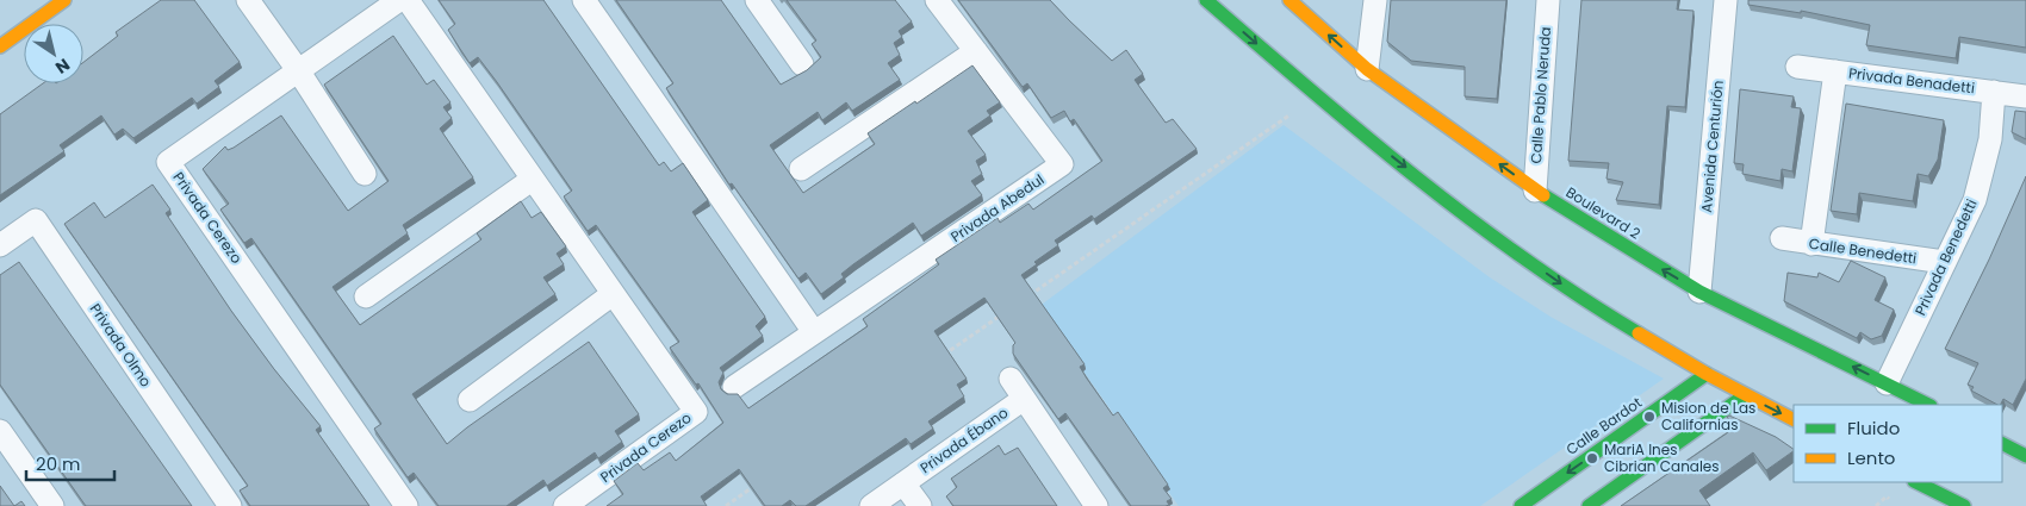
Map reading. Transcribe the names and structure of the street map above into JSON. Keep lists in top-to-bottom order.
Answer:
{
  "streets": {
    "main road": ["Boulevard 2", "Calle Bardot"],
    "street": [
      "Privada Benadetti",
      "Calle Pablo Neruda",
      "Avenida Centurión",
      "Privada Abedul",
      "Privada Cerezo",
      "Calle Benedetti",
      "Privada Benedetti",
      "Privada Olmo",
      "Privada Ébano"
    ]
  },
  "crossings": [
    ["Privada Benadetti", "Privada Benedetti"],
    ["Calle Pablo Neruda", "Boulevard 2"],
    ["Avenida Centurión", "Boulevard 2"],
    ["Boulevard 2", "Privada Benedetti"],
    ["Calle Benedetti", "Privada Benedetti"]
  ],
  "places": ["Mision de Las Californias", "MariA Ines Cibrian Canales"],
  "legend": ["Fluido", "Lento"],
  "scale_bar": "20 m",
  "north": "bottom right"
}
